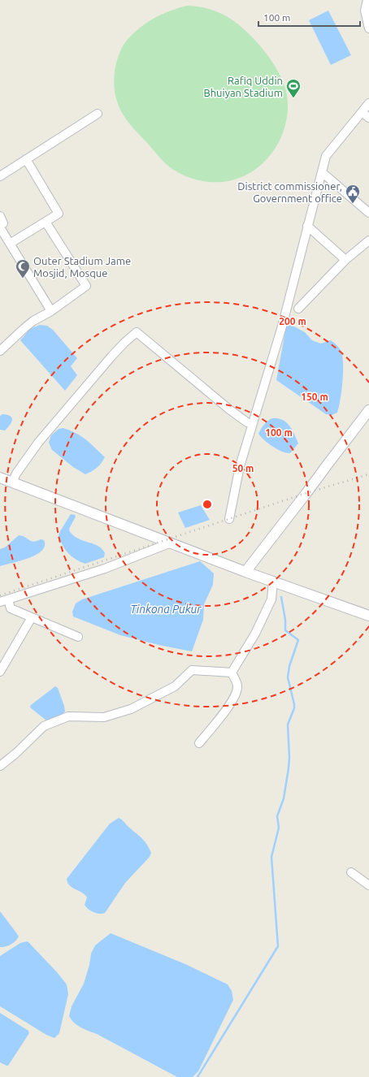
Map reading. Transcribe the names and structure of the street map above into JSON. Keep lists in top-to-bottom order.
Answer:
{
  "water": ["Tinkona Pukur"],
  "places": {
    "sports": ["Rafiq Uddin Bhuiyan Stadium"],
    "public building": ["District commissioner, Government office"],
    "mosque": ["Outer Stadium Jame Mosjid, Mosque"]
  },
  "scale_bar": "100 m",
  "rings": [
    "200 m",
    "150 m",
    "100 m",
    "50 m"
  ]
}
